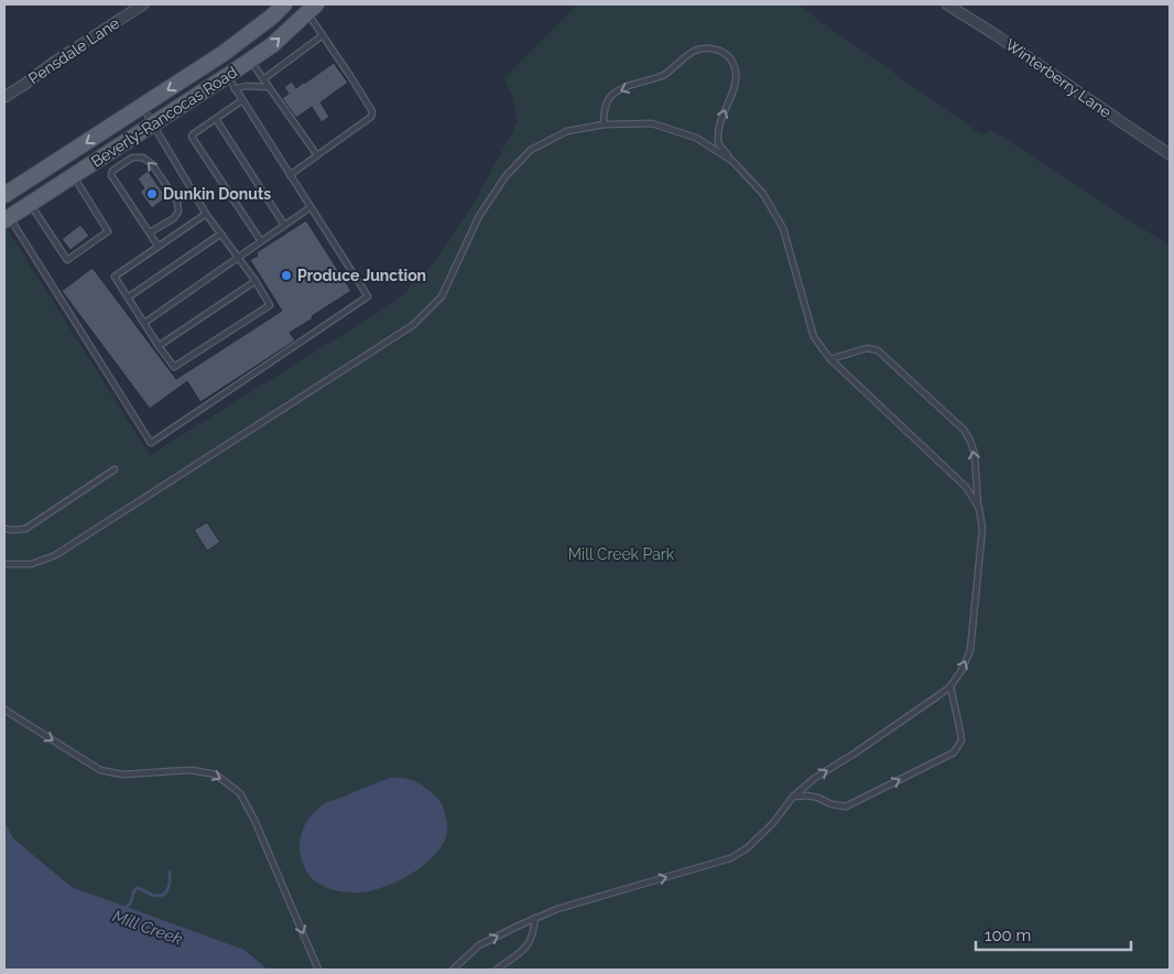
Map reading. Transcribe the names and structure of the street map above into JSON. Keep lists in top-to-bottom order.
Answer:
{
  "streets": {
    "main road": ["Beverly-Rancocas Road"],
    "street": ["Pensdale Lane", "Winterberry Lane"]
  },
  "water": ["Mill Creek"],
  "parks": ["Mill Creek Park"],
  "places": ["Dunkin Donuts", "Produce Junction"],
  "scale_bar": "100 m"
}
